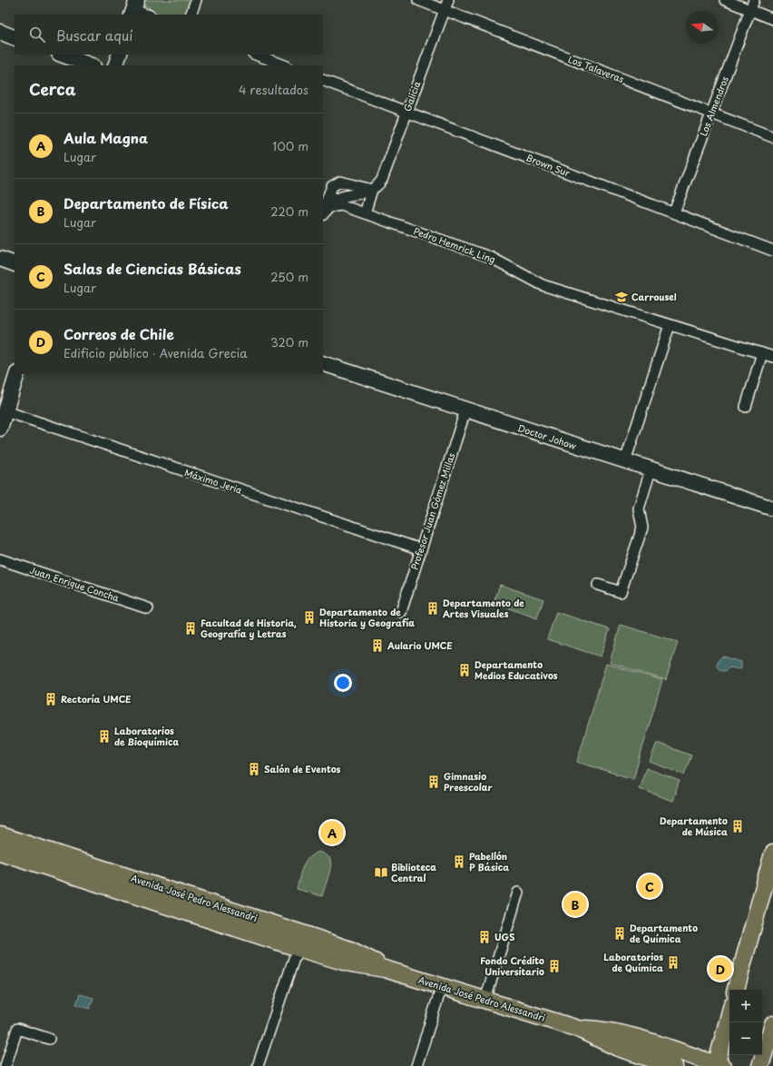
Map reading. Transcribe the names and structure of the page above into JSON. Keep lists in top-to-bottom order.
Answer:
{
  "streets": {
    "main road": ["Avenida José Pedro Alessandri"],
    "street": [
      "Los Talaveras",
      "Galicia",
      "Los Almendros",
      "Brown Sur",
      "Pedro Hemrick Ling",
      "Doctor Johow",
      "Máximo Jeria",
      "Profesor Juan Gómez Millas",
      "Juan Enrique Concha"
    ]
  },
  "crossings": [
    ["Los Talaveras", "Galicia"],
    ["Los Talaveras", "Los Almendros"],
    ["Galicia", "Brown Sur"],
    ["Galicia", "Pedro Hemrick Ling"],
    ["Los Almendros", "Brown Sur"],
    ["Doctor Johow", "Profesor Juan Gómez Millas"],
    ["Máximo Jeria", "Profesor Juan Gómez Millas"]
  ],
  "places": {
    "school or university": ["Carrousel"],
    "building": [
      "Departamento de Artes Visuales",
      "Departamento de Historia y Geografía",
      "Facultad de Historia, Geografía y Letras",
      "Aulario UMCE",
      "Departamento Medios Educativos",
      "Rectoría UMCE",
      "Laboratorios de Bioquímica",
      "Salón de Eventos",
      "Gimnasio Preescolar",
      "Departamento de Música",
      "Pabellón P Básica",
      "Departamento de Química",
      "UGS",
      "Laboratorios de Química",
      "Fondo Crédito Universitario"
    ],
    "library": ["Biblioteca Central"]
  },
  "north": "left",
  "page": {
    "search": "Buscar aquí",
    "heading": ["Cerca", "4 resultados"],
    "list": [
      {
        "mark": "A",
        "name": "Aula Magna",
        "note": "Lugar",
        "value": "100 m"
      },
      {
        "mark": "B",
        "name": "Departamento de Física",
        "note": "Lugar",
        "value": "220 m"
      },
      {
        "mark": "C",
        "name": "Salas de Ciencias Básicas",
        "note": "Lugar",
        "value": "250 m"
      },
      {
        "mark": "D",
        "name": "Correos de Chile",
        "note": "Edificio público · Avenida Grecia",
        "value": "320 m"
      }
    ],
    "pins": [
      "A",
      "C",
      "B",
      "D"
    ],
    "map_buttons": ["+", "−"]
  }
}
